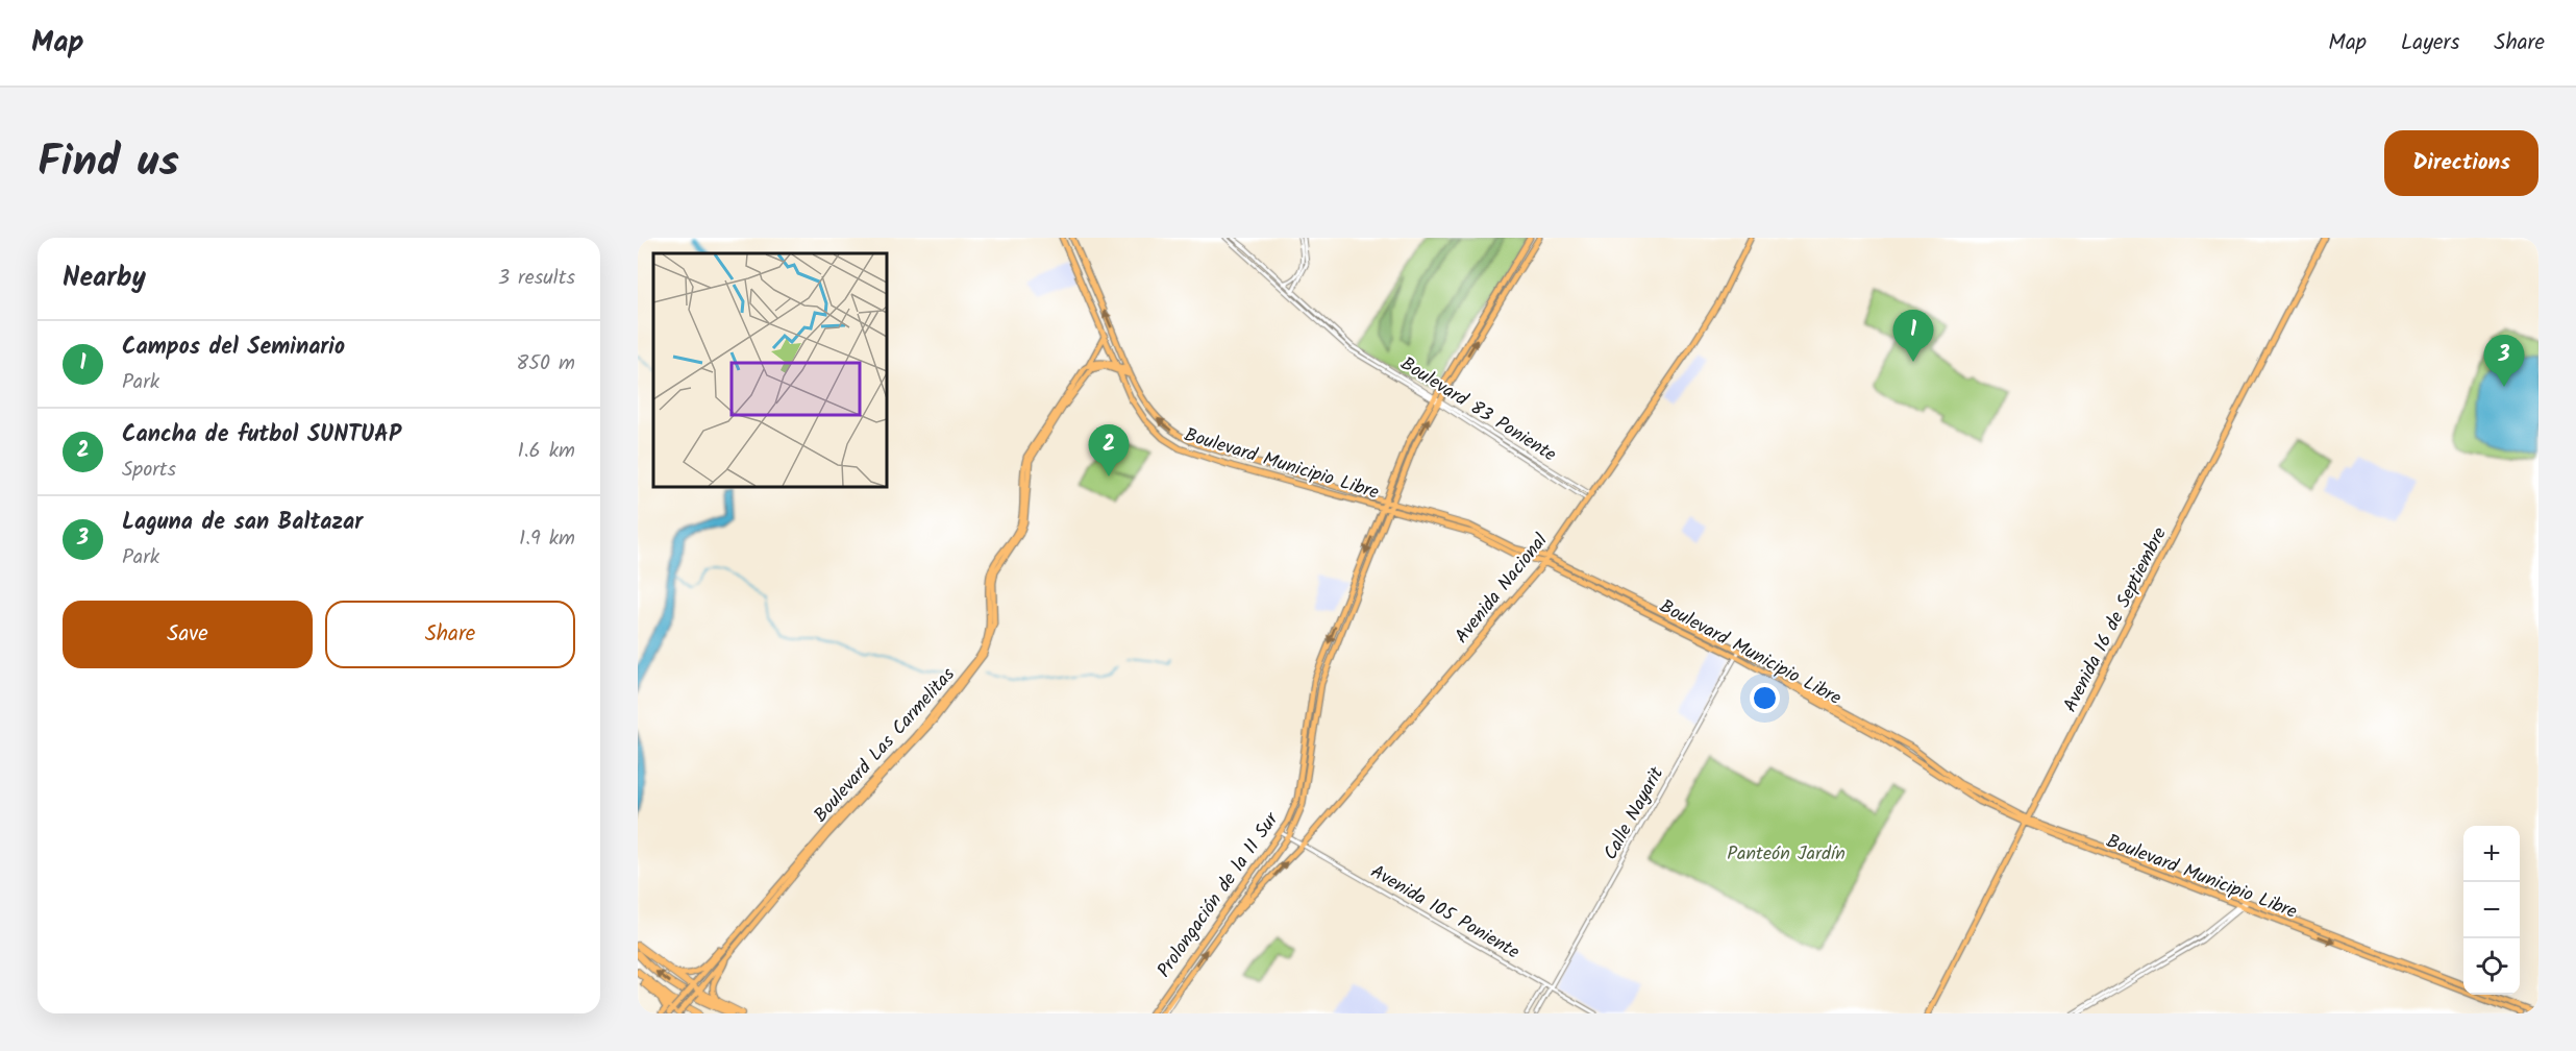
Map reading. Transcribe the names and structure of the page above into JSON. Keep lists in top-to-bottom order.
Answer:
{
  "streets": {
    "main road": [
      "Boulevard Municipio Libre",
      "Avenida Nacional",
      "Avenida 16 de Septiembre",
      "Boulevard Las Carmelitas",
      "Prolongación de la 11 Sur"
    ],
    "street": ["Boulevard 83 Poniente", "Calle Nayarit", "Avenida 105 Poniente"]
  },
  "crossings": [
    ["Boulevard 83 Poniente", "Avenida Nacional"],
    ["Boulevard 83 Poniente", "Prolongación de la 11 Sur"],
    ["Boulevard Municipio Libre", "Avenida Nacional"],
    ["Boulevard Municipio Libre", "Avenida 16 de Septiembre"],
    ["Boulevard Municipio Libre", "Boulevard Las Carmelitas"],
    ["Boulevard Municipio Libre", "Calle Nayarit"],
    ["Boulevard Municipio Libre", "Prolongación de la 11 Sur"],
    ["Avenida Nacional", "Prolongación de la 11 Sur"],
    ["Avenida Nacional", "Avenida 105 Poniente"],
    ["Calle Nayarit", "Avenida 105 Poniente"],
    ["Prolongación de la 11 Sur", "Avenida 105 Poniente"]
  ],
  "parks": ["Panteón Jardín"],
  "page": {
    "header": "Map",
    "nav": ["Map", "Layers", "Share"],
    "title": "Find us",
    "buttons": [
      "Directions",
      ["Save", "Share"]
    ],
    "heading": ["Nearby", "3 results"],
    "pins": ["1", "3", "2"],
    "list": [
      {
        "mark": "1",
        "name": "Campos del Seminario",
        "note": "Park",
        "value": "850 m"
      },
      {
        "mark": "2",
        "name": "Cancha de futbol SUNTUAP",
        "note": "Sports",
        "value": "1.6 km"
      },
      {
        "mark": "3",
        "name": "Laguna de san Baltazar",
        "note": "Park",
        "value": "1.9 km"
      }
    ],
    "map_buttons": ["+", "−"]
  }
}
